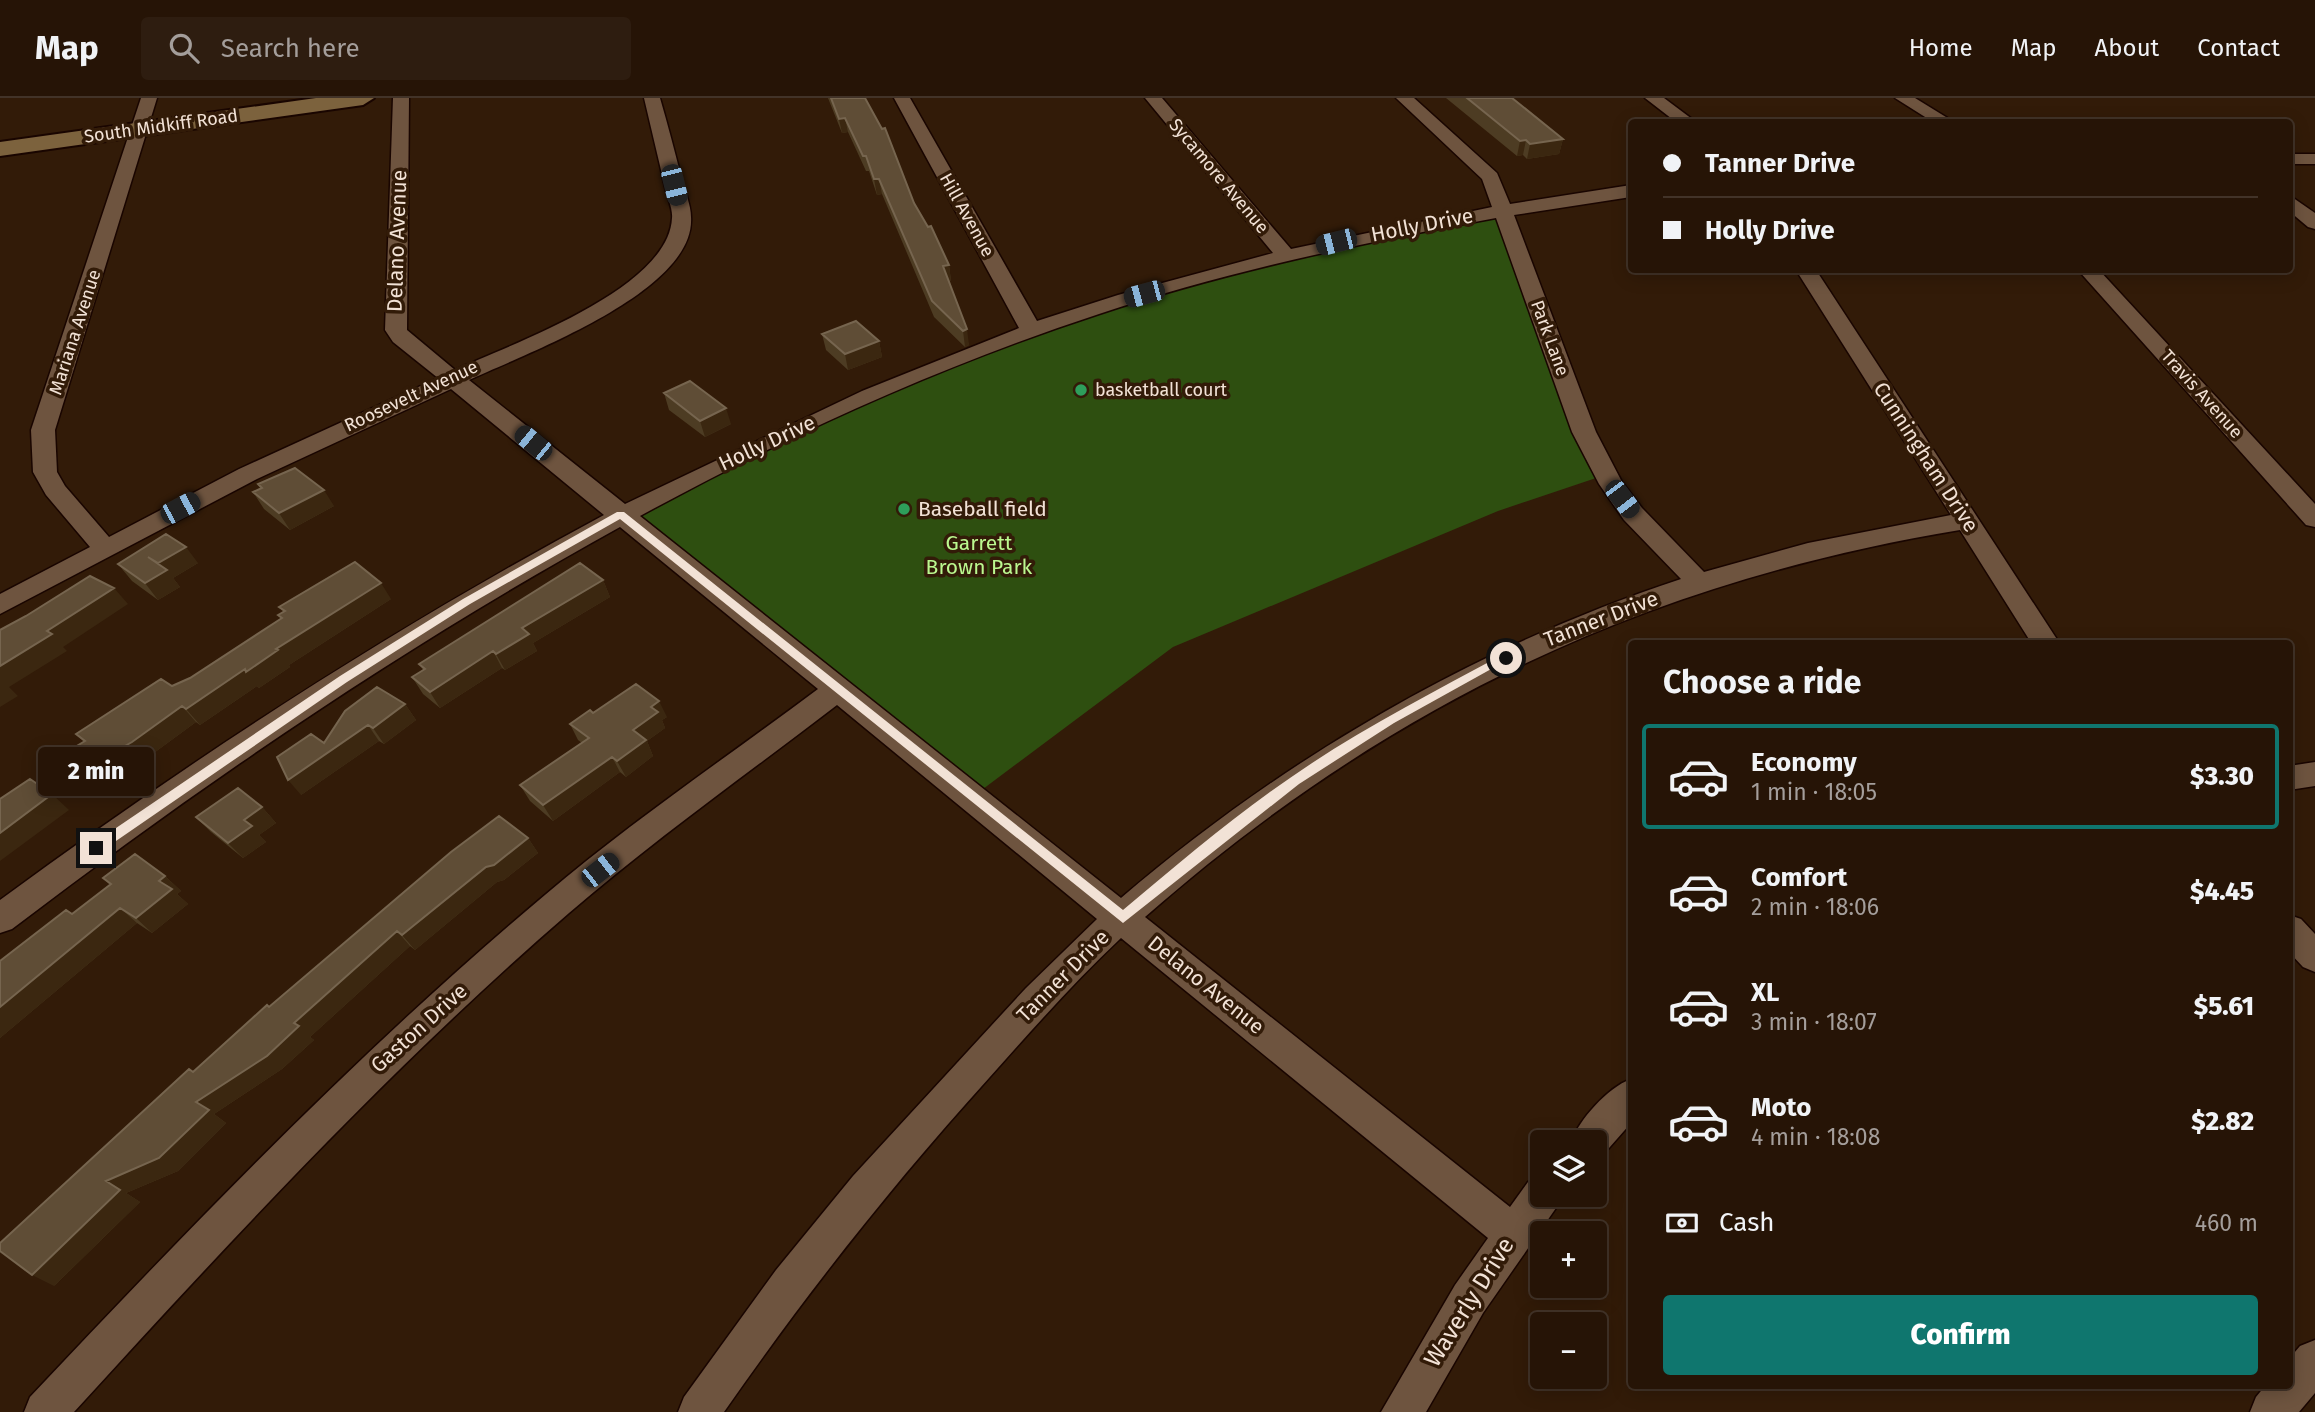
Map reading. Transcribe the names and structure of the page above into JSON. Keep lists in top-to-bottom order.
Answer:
{
  "streets": {
    "main road": ["South Midkiff Road"],
    "street": [
      "Sycamore Avenue",
      "Hill Avenue",
      "Holly Drive",
      "Delano Avenue",
      "Mariana Avenue",
      "Park Lane",
      "Travis Avenue",
      "Roosevelt Avenue",
      "Cunningham Drive",
      "Tanner Drive",
      "Gaston Drive",
      "Waverly Drive"
    ]
  },
  "crossings": [
    ["South Midkiff Road", "Mariana Avenue"],
    ["Sycamore Avenue", "Holly Drive"],
    ["Hill Avenue", "Holly Drive"],
    ["Holly Drive", "Delano Avenue"],
    ["Holly Drive", "Park Lane"],
    ["Delano Avenue", "Roosevelt Avenue"],
    ["Delano Avenue", "Tanner Drive"],
    ["Delano Avenue", "Gaston Drive"],
    ["Delano Avenue", "Waverly Drive"],
    ["Mariana Avenue", "Roosevelt Avenue"],
    ["Park Lane", "Tanner Drive"],
    ["Cunningham Drive", "Tanner Drive"]
  ],
  "parks": ["Garrett Brown Park"],
  "places": ["basketball court", "Baseball field"],
  "page": {
    "header": "Map",
    "search": "Search here",
    "nav": [
      "Home",
      "Map",
      "About",
      "Contact"
    ],
    "banner": ["Tanner Drive", "Holly Drive"],
    "heading": "Choose a ride",
    "list": [
      {
        "name": "Economy",
        "note": "1 min · 18:05",
        "value": "$3.30"
      },
      {
        "name": "Comfort",
        "note": "2 min · 18:06",
        "value": "$4.45"
      },
      {
        "name": "XL",
        "note": "3 min · 18:07",
        "value": "$5.61"
      },
      {
        "name": "Moto",
        "note": "4 min · 18:08",
        "value": "$2.82"
      }
    ],
    "bubble": "2 min",
    "map_buttons": ["+", "−"],
    "pay": ["Cash", "460 m"],
    "buttons": "Confirm"
  }
}
